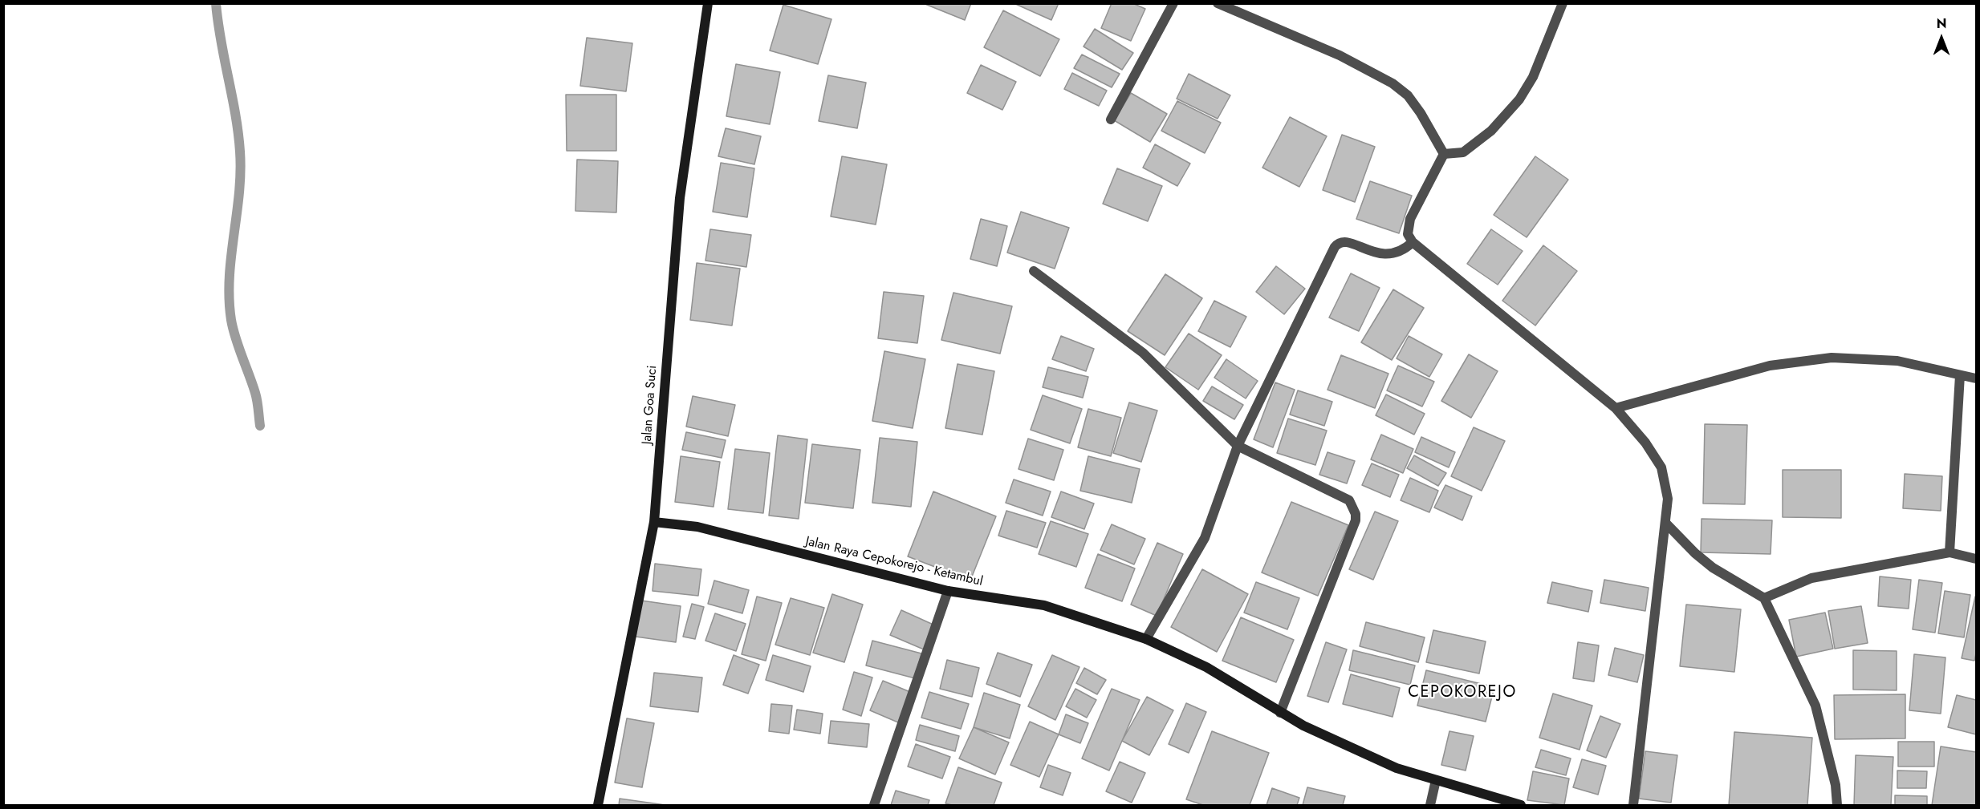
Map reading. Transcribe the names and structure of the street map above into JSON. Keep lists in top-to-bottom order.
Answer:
{
  "streets": {
    "street": ["Jalan Goa Suci", "Jalan Raya Cepokorejo - Ketambul"]
  },
  "crossings": [
    ["Jalan Goa Suci", "Jalan Raya Cepokorejo - Ketambul"]
  ],
  "districts": ["CEPOKOREJO"],
  "north": "top"
}
